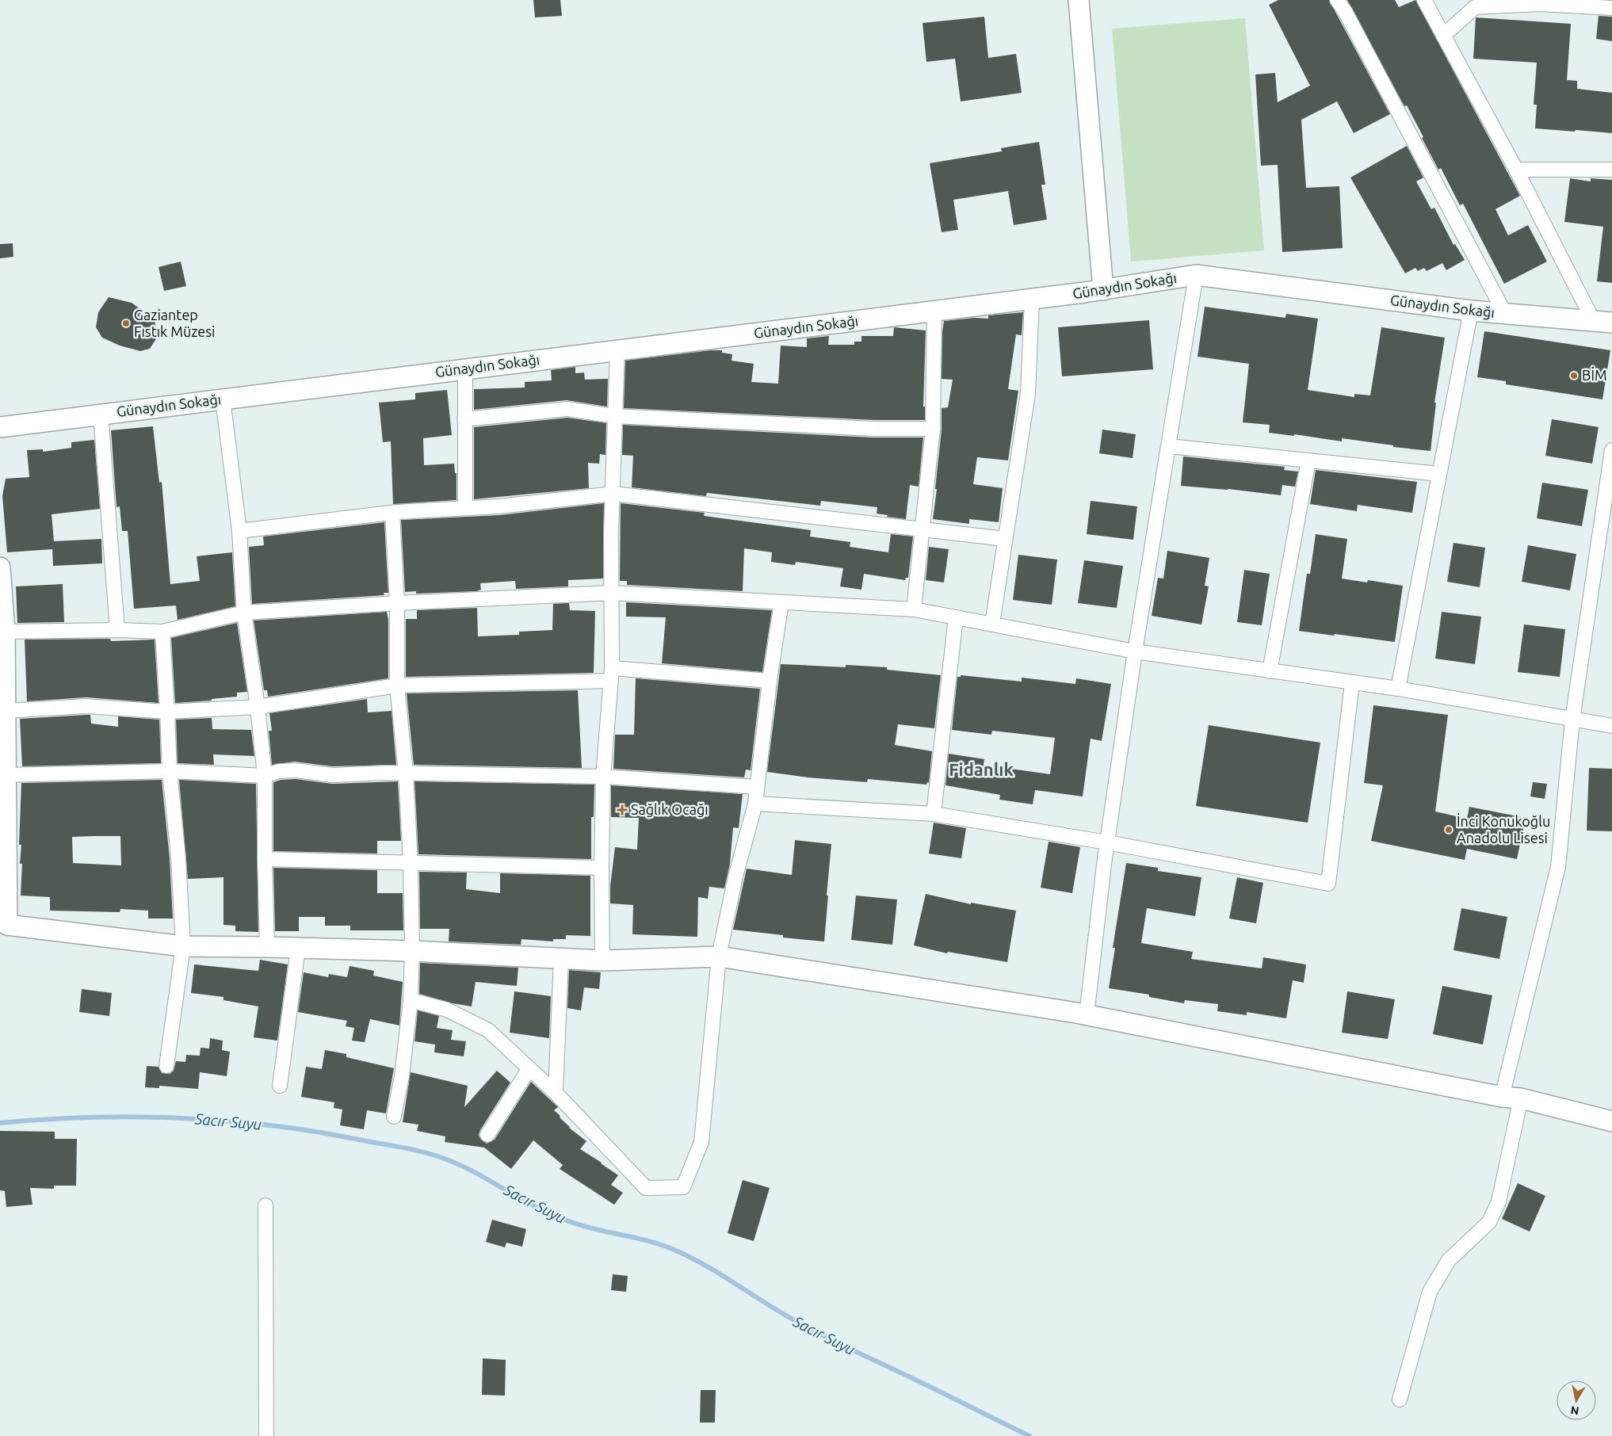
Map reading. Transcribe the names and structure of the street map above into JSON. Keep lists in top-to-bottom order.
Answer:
{
  "streets": {
    "street": ["Günaydın Sokağı"]
  },
  "districts": ["Fidanlık"],
  "water": ["Sacır Suyu"],
  "places": {
    "other": ["Gaziantep Fıstık Müzesi", "BİM", "İnci Konukoğlu Anadolu Lisesi"],
    "health": ["Sağlık Ocağı"]
  },
  "north": "bottom"
}
